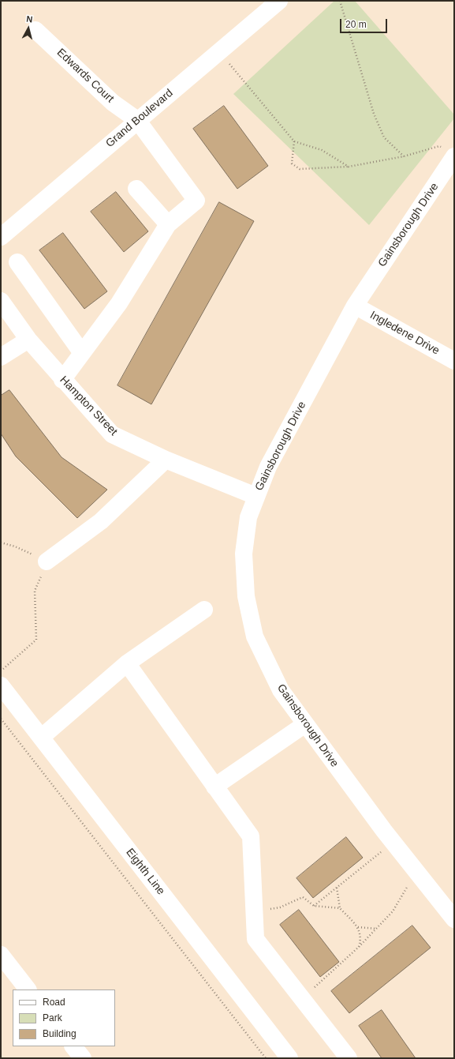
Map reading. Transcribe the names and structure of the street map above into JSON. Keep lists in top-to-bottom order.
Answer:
{
  "streets": {
    "street": [
      "Edwards Court",
      "Grand Boulevard",
      "Gainsborough Drive",
      "Ingledene Drive",
      "Hampton Street",
      "Eighth Line"
    ]
  },
  "crossings": [
    ["Edwards Court", "Grand Boulevard"],
    ["Gainsborough Drive", "Ingledene Drive"],
    ["Gainsborough Drive", "Hampton Street"]
  ],
  "legend": ["Road", "Park", "Building"],
  "scale_bar": "20 m",
  "north": "top"
}
